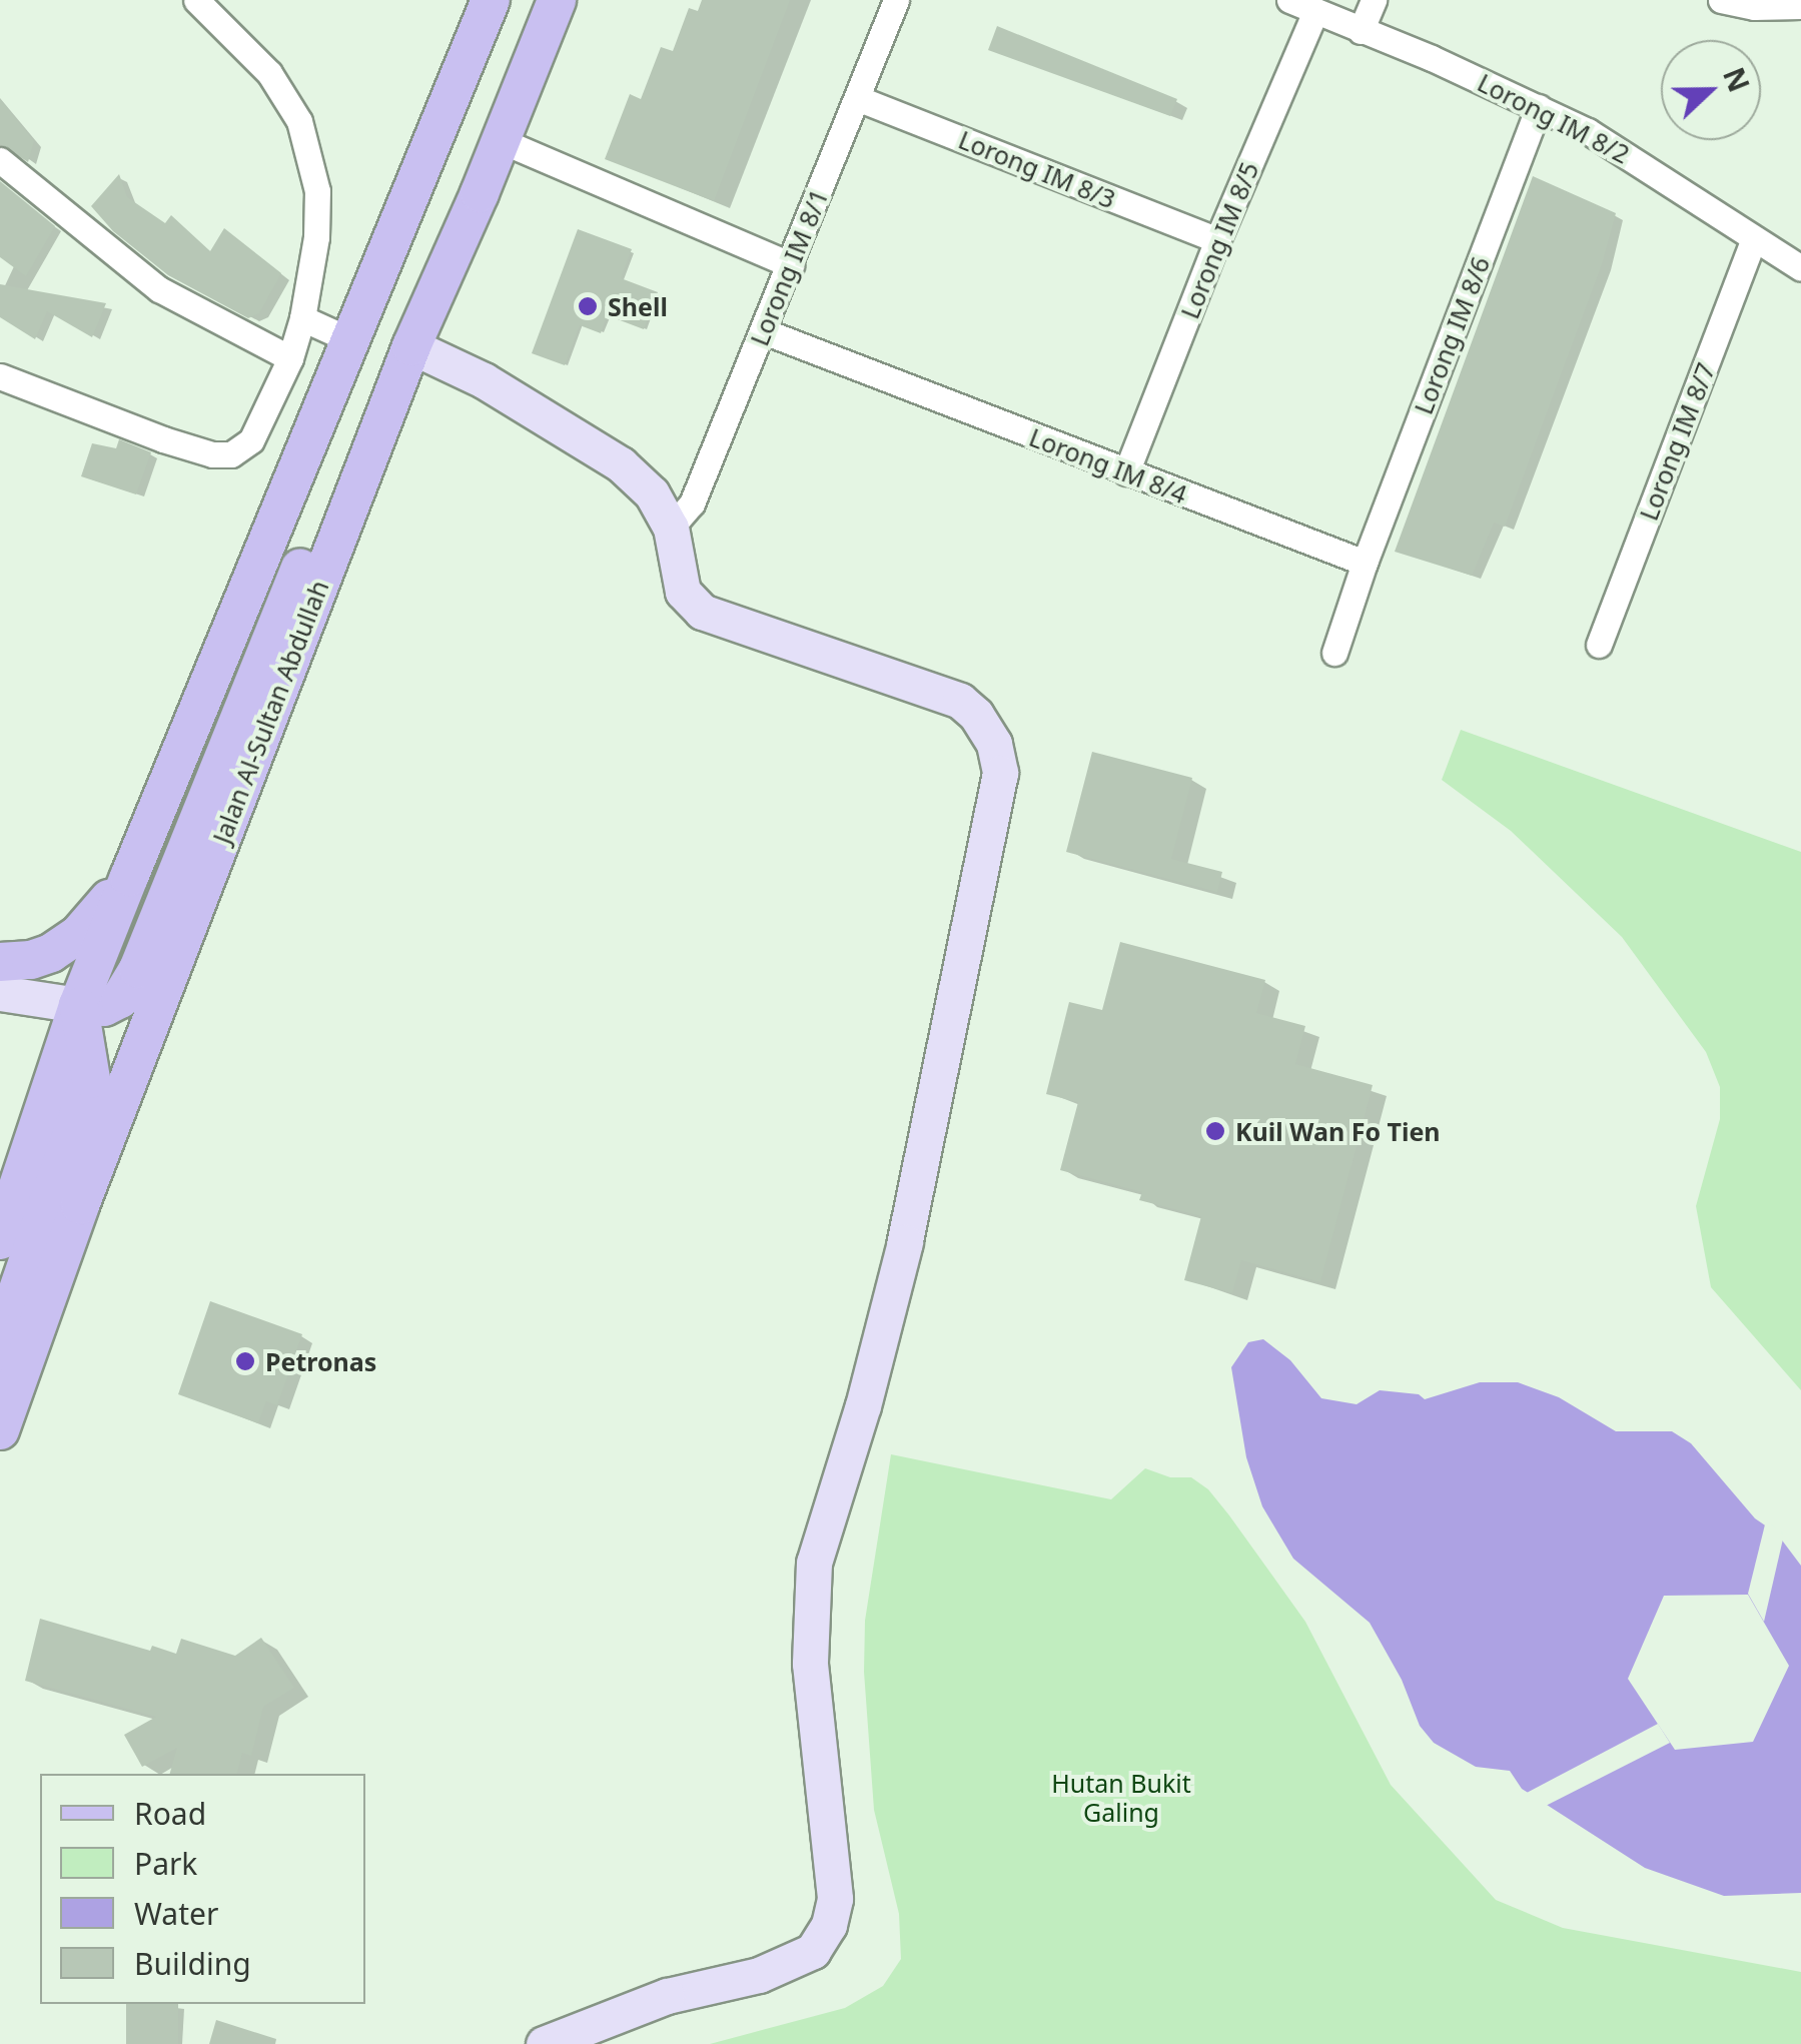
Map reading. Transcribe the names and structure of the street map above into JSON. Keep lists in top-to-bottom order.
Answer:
{
  "streets": {
    "main road": ["Jalan Al-Sultan Abdullah"],
    "street": [
      "Lorong IM 8/2",
      "Lorong IM 8/3",
      "Lorong IM 8/5",
      "Lorong IM 8/1",
      "Lorong IM 8/6",
      "Lorong IM 8/7",
      "Lorong IM 8/4"
    ]
  },
  "crossings": [
    ["Lorong IM 8/2", "Lorong IM 8/5"],
    ["Lorong IM 8/2", "Lorong IM 8/6"],
    ["Lorong IM 8/2", "Lorong IM 8/7"],
    ["Lorong IM 8/3", "Lorong IM 8/5"],
    ["Lorong IM 8/3", "Lorong IM 8/1"],
    ["Lorong IM 8/5", "Lorong IM 8/4"],
    ["Lorong IM 8/1", "Lorong IM 8/4"],
    ["Lorong IM 8/6", "Lorong IM 8/4"]
  ],
  "parks": ["Hutan Bukit Galing"],
  "places": ["Shell", "Kuil Wan Fo Tien", "Petronas"],
  "legend": [
    "Road",
    "Park",
    "Water",
    "Building"
  ],
  "north": "right"
}
